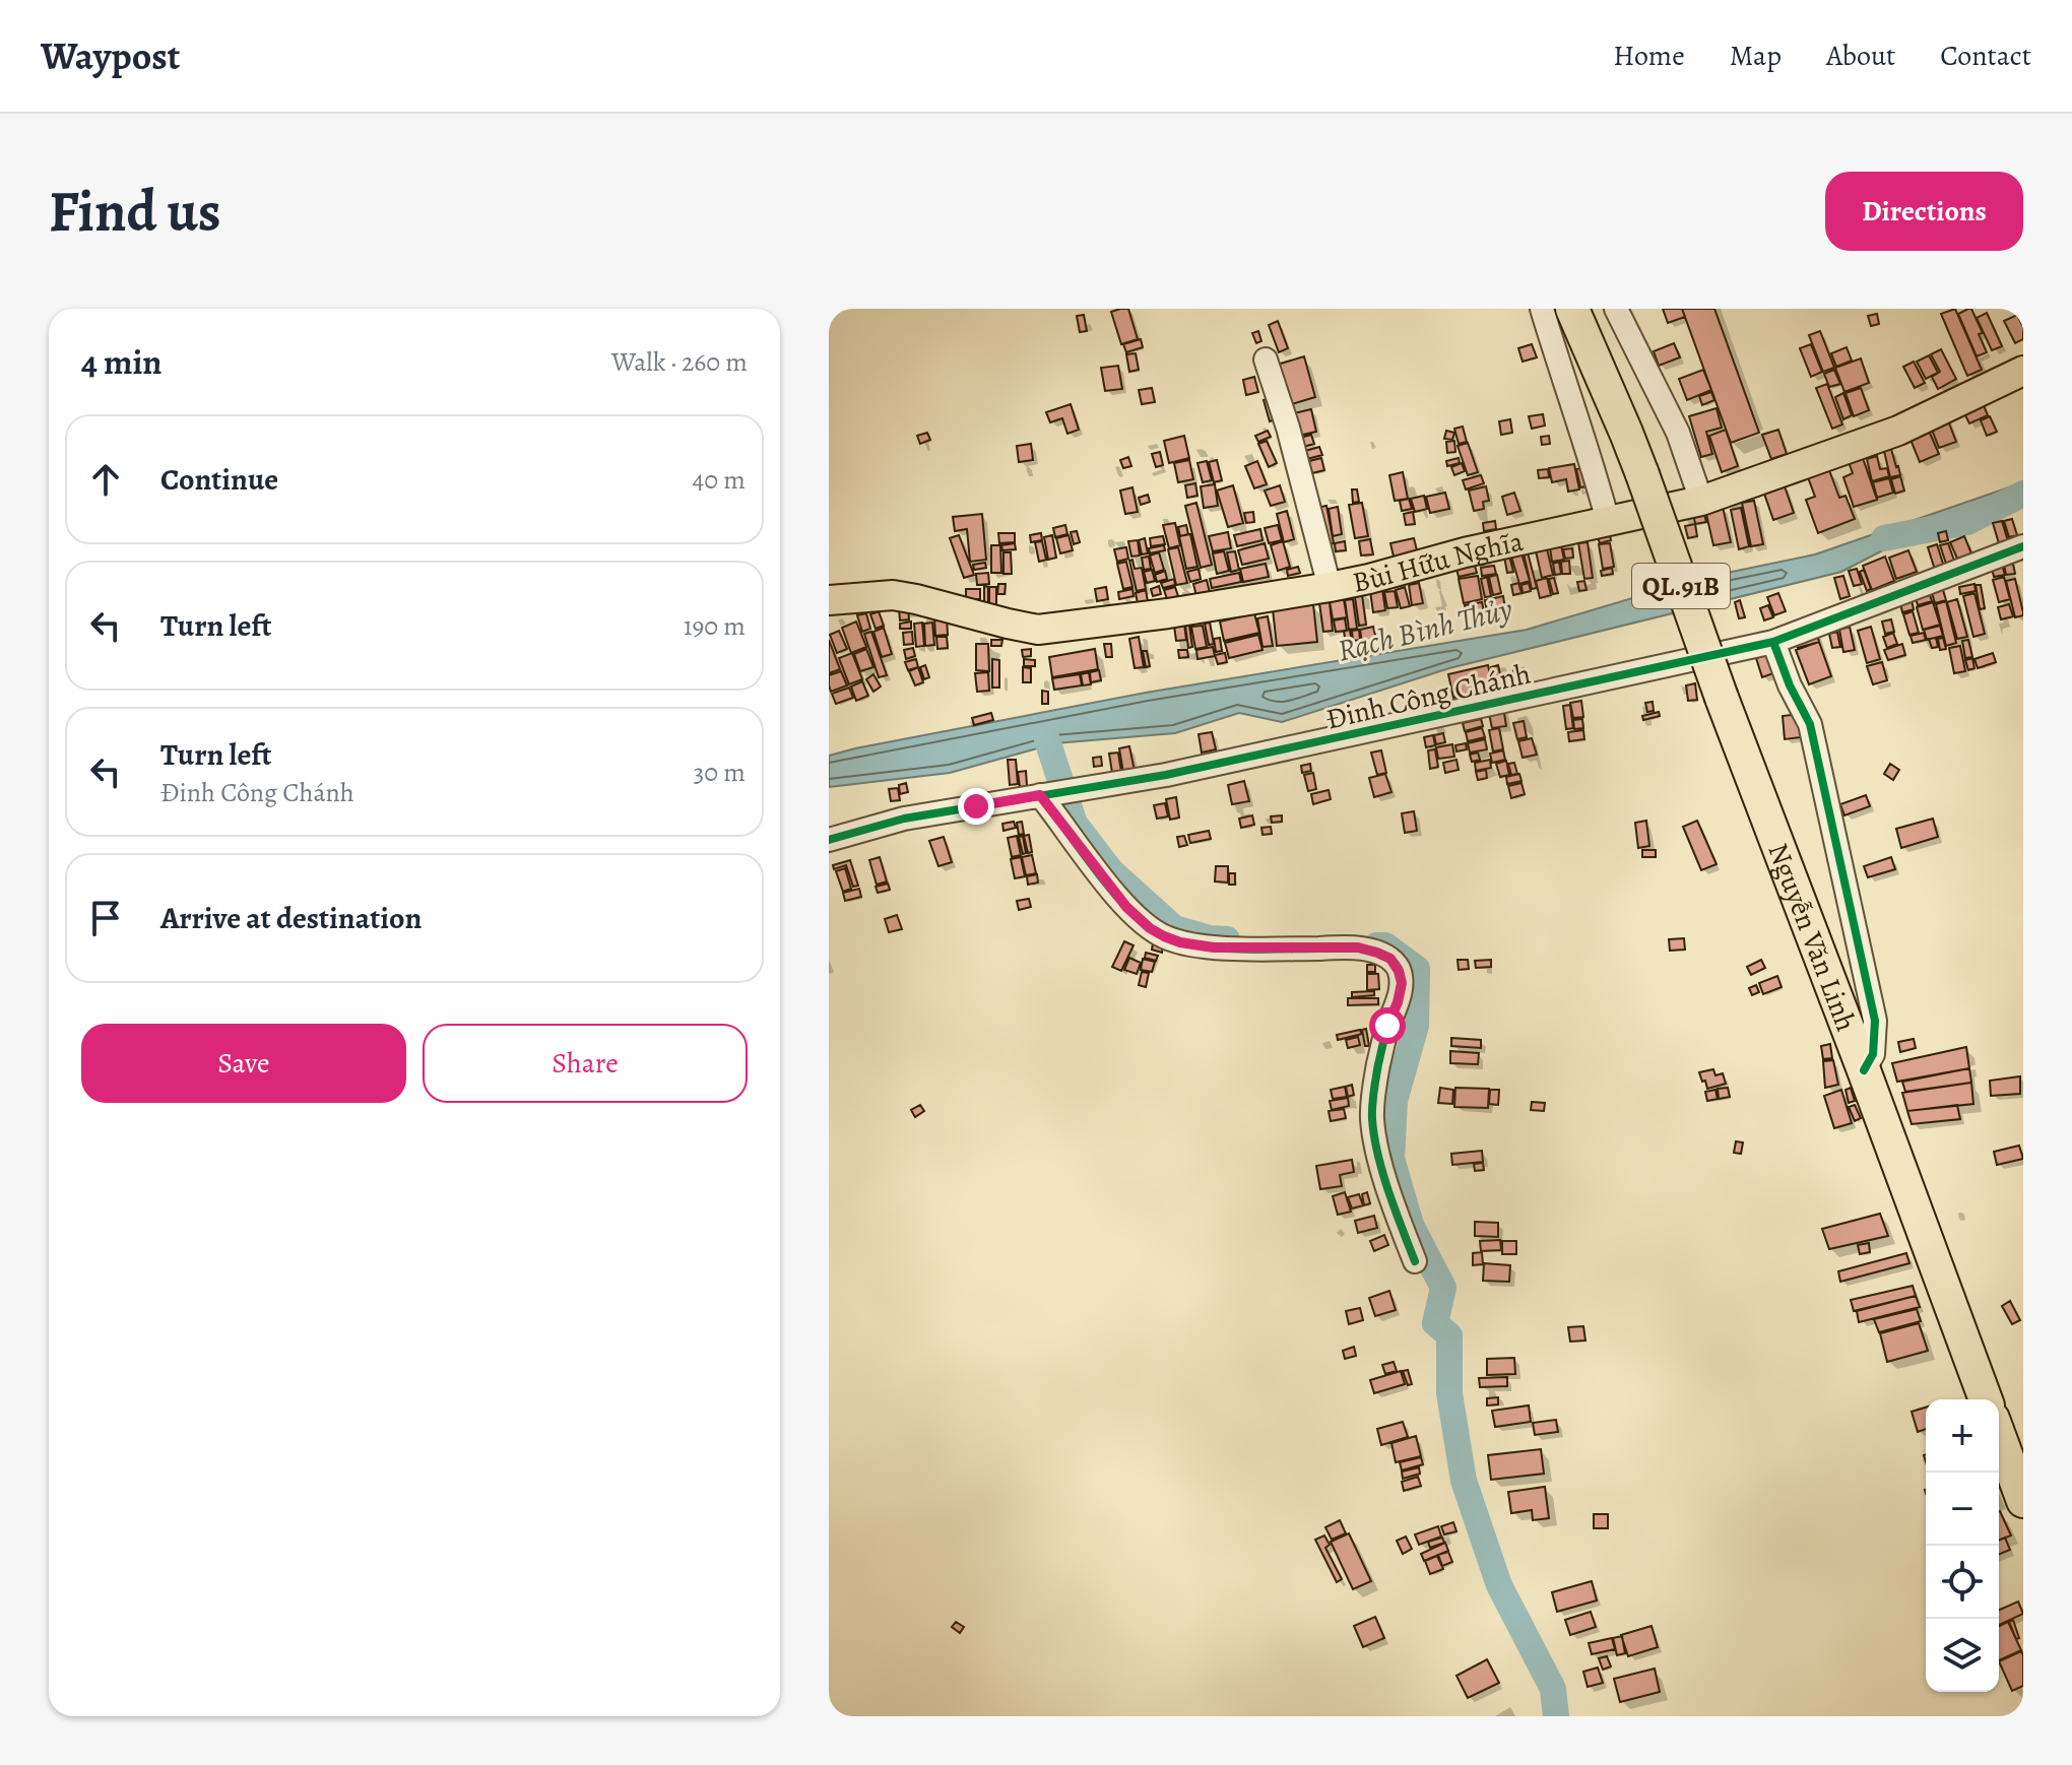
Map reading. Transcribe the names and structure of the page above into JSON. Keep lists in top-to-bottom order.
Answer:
{
  "streets": {
    "highway": ["QL.91B", "Nguyễn Văn Linh"],
    "main road": ["Bùi Hữu Nghĩa"],
    "street": ["Đinh Công Chánh"]
  },
  "water": ["Rạch Bình Thủy"],
  "page": {
    "header": "Waypost",
    "nav": [
      "Home",
      "Map",
      "About",
      "Contact"
    ],
    "buttons": [
      "Directions",
      ["Save", "Share"]
    ],
    "title": "Find us",
    "heading": ["4 min", "Walk · 260 m"],
    "list": [
      ["Continue", "40 m"],
      ["Turn left", "190 m"],
      ["Turn left", "Đinh Công Chánh", "30 m"],
      "Arrive at destination"
    ],
    "map_buttons": ["+", "−"]
  }
}
